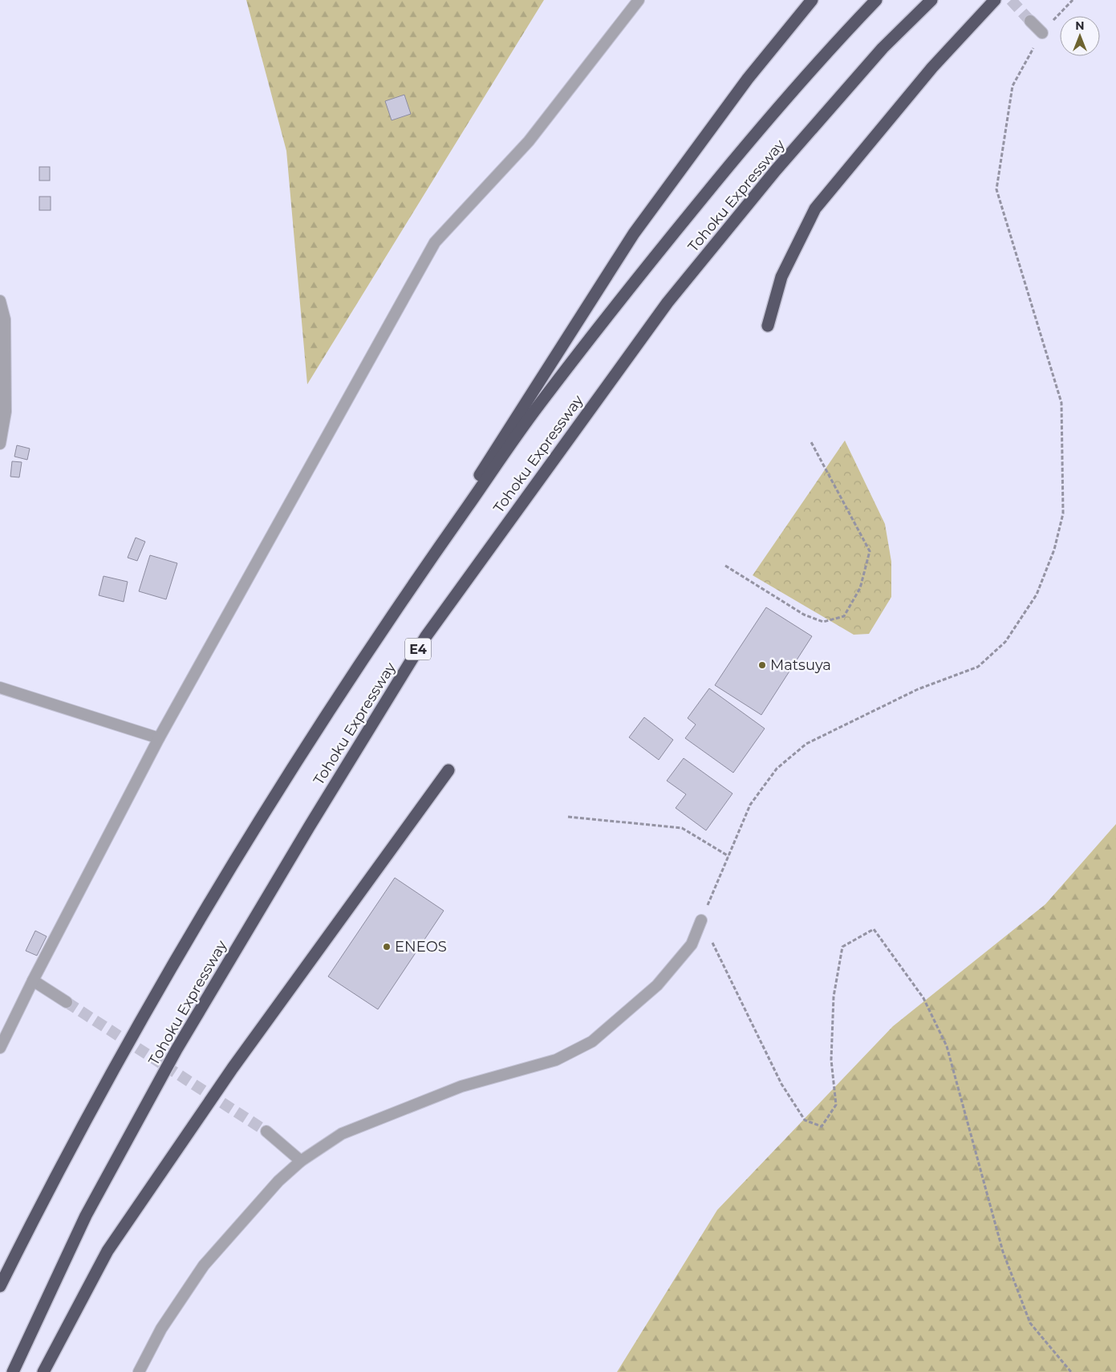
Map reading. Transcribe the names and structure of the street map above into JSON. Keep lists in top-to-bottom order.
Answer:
{
  "streets": {
    "highway": ["Tohoku Expressway", "E4"]
  },
  "places": ["Matsuya", "ENEOS"],
  "north": "top"
}
